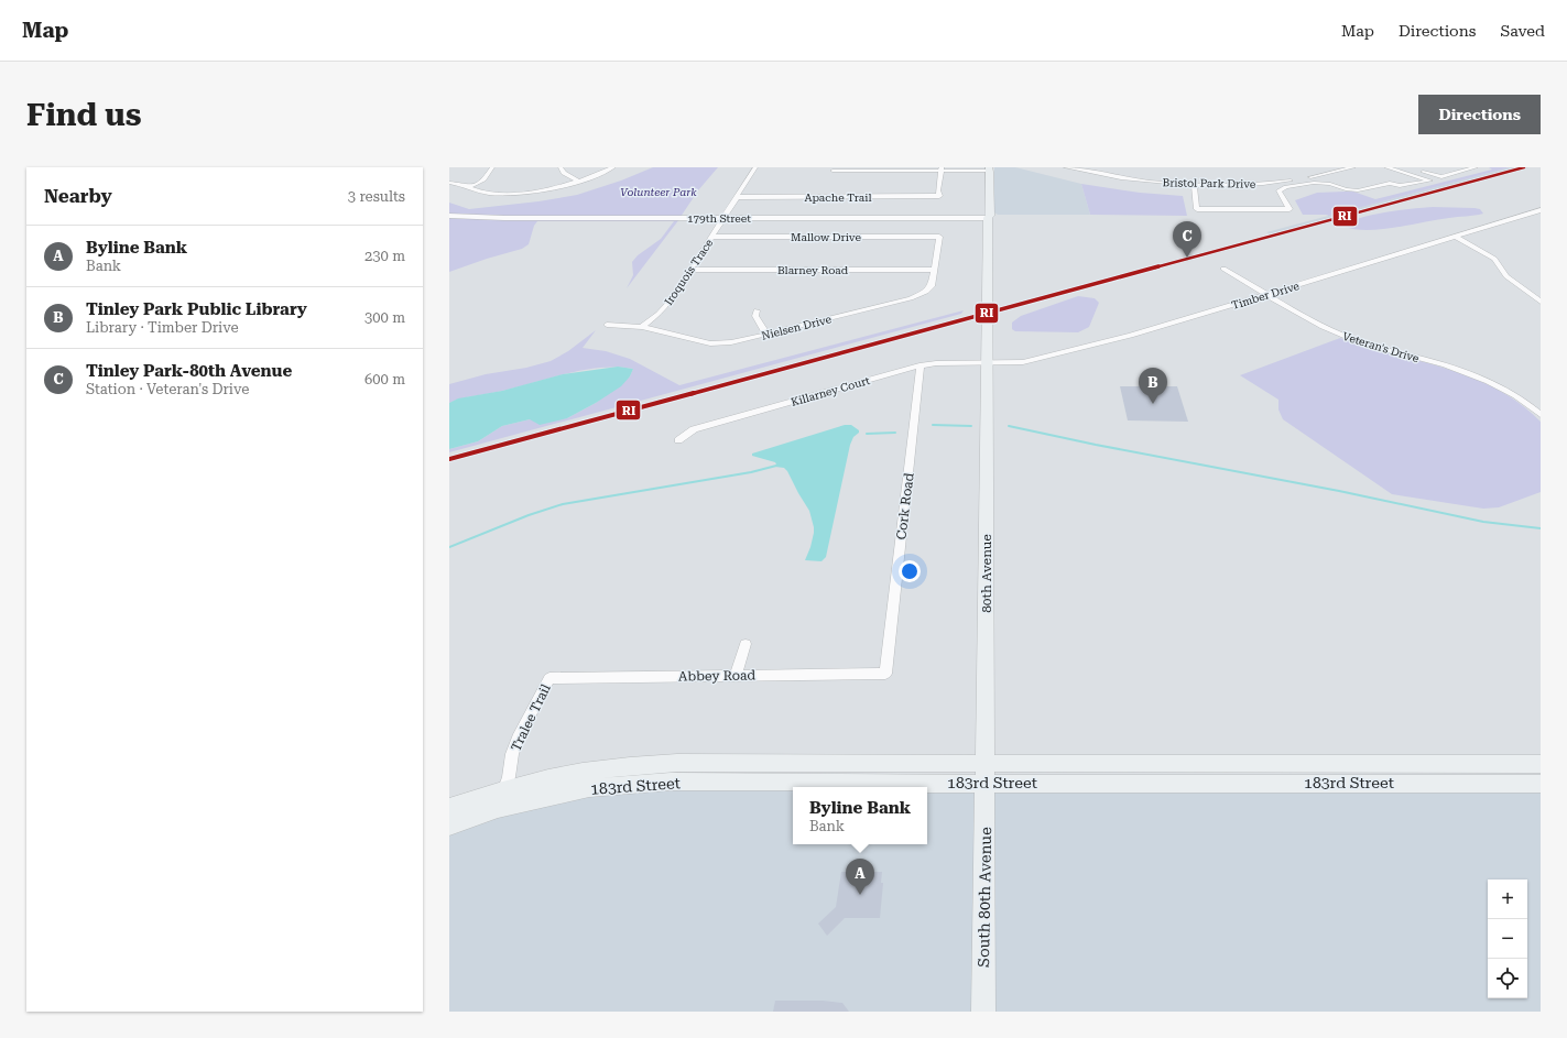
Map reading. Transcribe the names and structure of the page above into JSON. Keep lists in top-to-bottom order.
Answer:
{
  "streets": {
    "street": [
      "Bristol Park Drive",
      "Apache Trail",
      "179th Street",
      "Mallow Drive",
      "Blarney Road",
      "Iroquois Trace",
      "Timber Drive",
      "Nielsen Drive",
      "Veteran's Drive",
      "Killarney Court",
      "Cork Road",
      "80th Avenue",
      "Abbey Road",
      "Tralee Trail",
      "183rd Street",
      "South 80th Avenue"
    ]
  },
  "crossings": [
    ["Apache Trail", "Iroquois Trace"],
    ["179th Street", "Iroquois Trace"],
    ["Mallow Drive", "Iroquois Trace"],
    ["Mallow Drive", "Nielsen Drive"],
    ["Blarney Road", "Iroquois Trace"],
    ["Blarney Road", "Nielsen Drive"],
    ["Iroquois Trace", "Nielsen Drive"],
    ["Timber Drive", "Veteran's Drive"],
    ["Timber Drive", "Killarney Court"],
    ["Timber Drive", "80th Avenue"],
    ["Killarney Court", "Cork Road"],
    ["Killarney Court", "80th Avenue"],
    ["Cork Road", "Abbey Road"],
    ["80th Avenue", "183rd Street"],
    ["80th Avenue", "South 80th Avenue"],
    ["Abbey Road", "Tralee Trail"],
    ["Tralee Trail", "183rd Street"],
    ["183rd Street", "South 80th Avenue"]
  ],
  "parks": ["Volunteer Park"],
  "lines": ["transit line RI"],
  "page": {
    "header": "Map",
    "nav": ["Map", "Directions", "Saved"],
    "buttons": "Directions",
    "title": "Find us",
    "heading": ["Nearby", "3 results"],
    "pins": ["C", "B", "A"],
    "list": [
      {
        "mark": "A",
        "name": "Byline Bank",
        "note": "Bank",
        "value": "230 m"
      },
      {
        "mark": "B",
        "name": "Tinley Park Public Library",
        "note": "Library · Timber Drive",
        "value": "300 m"
      },
      {
        "mark": "C",
        "name": "Tinley Park-80th Avenue",
        "note": "Station · Veteran's Drive",
        "value": "600 m"
      }
    ],
    "popup": ["Byline Bank", "Bank"],
    "map_buttons": ["+", "−"]
  }
}
